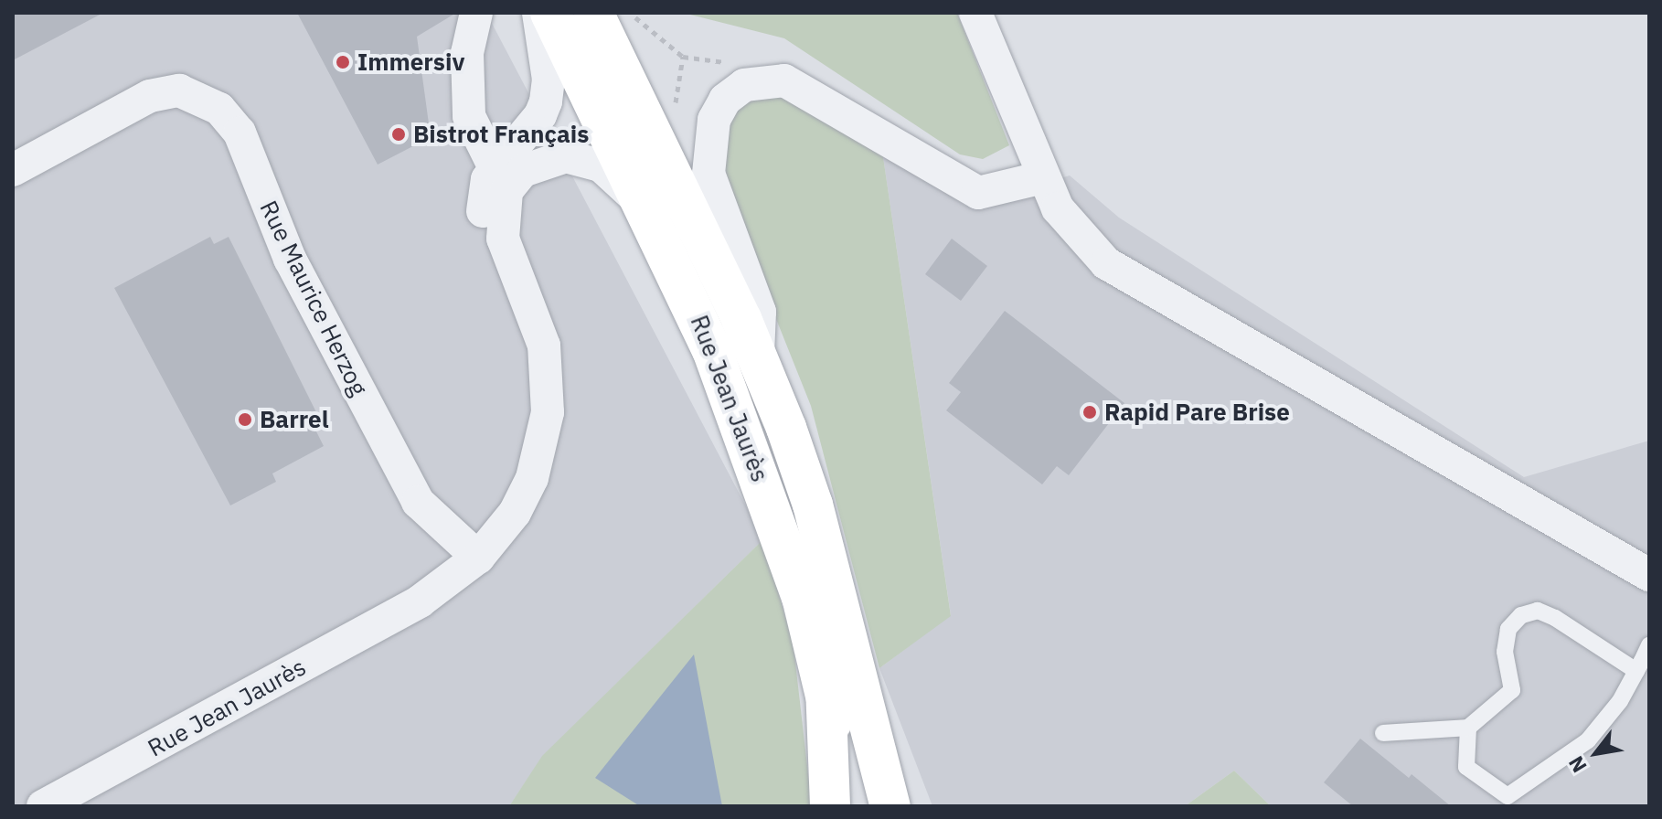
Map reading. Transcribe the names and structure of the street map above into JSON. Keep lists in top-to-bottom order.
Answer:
{
  "streets": {
    "main road": ["Rue Jean Jaurès"],
    "street": ["Rue Maurice Herzog"]
  },
  "crossings": [
    ["Rue Maurice Herzog", "Rue Jean Jaurès"]
  ],
  "places": [
    "Immersiv",
    "Bistrot Français",
    "Rapid Pare Brise",
    "Barrel"
  ],
  "north": "bottom left"
}
